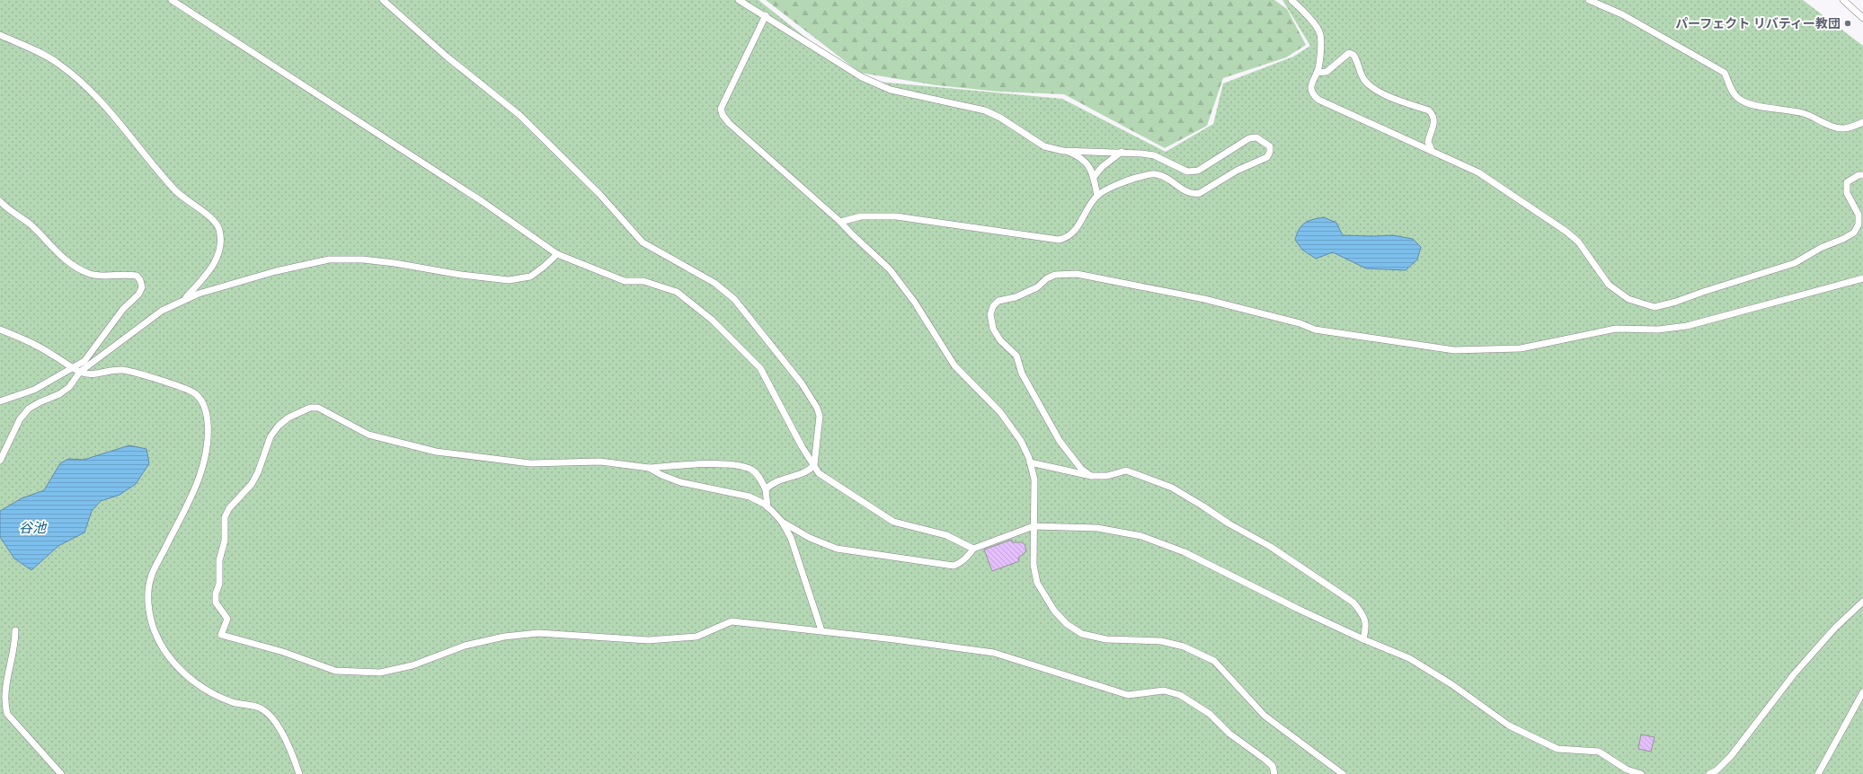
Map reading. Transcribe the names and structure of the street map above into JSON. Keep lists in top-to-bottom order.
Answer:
{
  "water": ["谷池"],
  "places": ["パーフェクト リバティー教団"]
}
